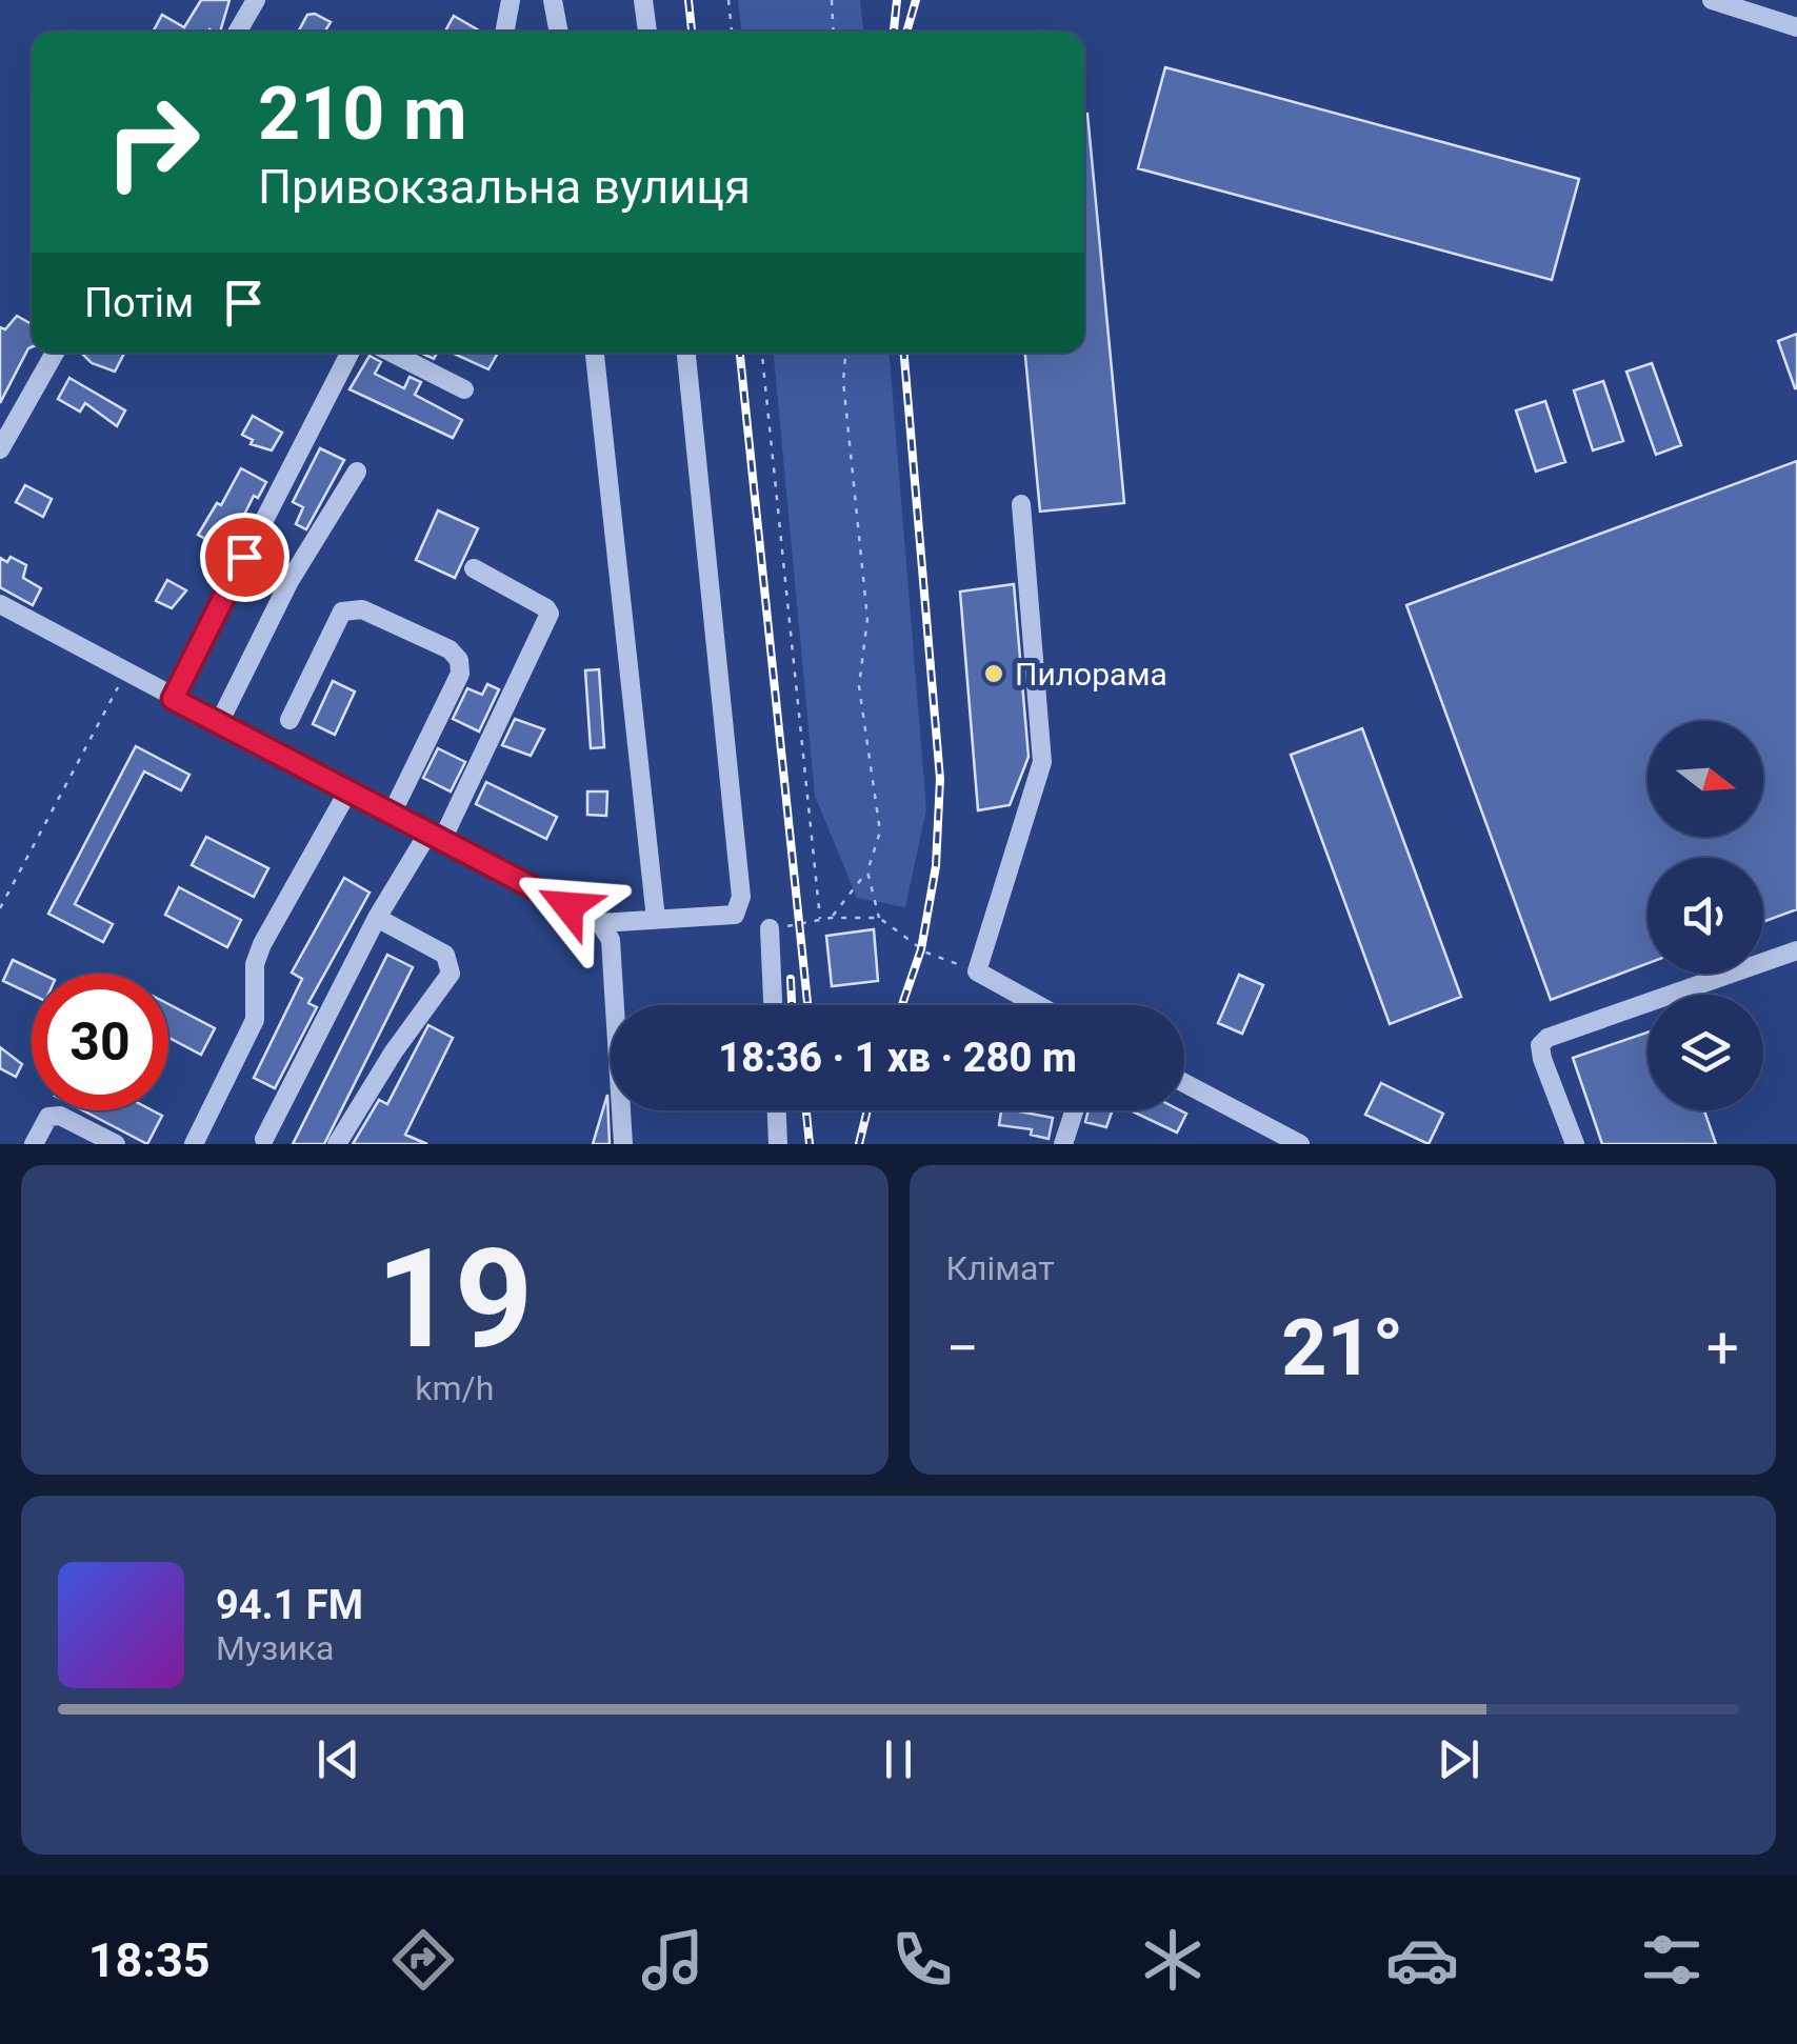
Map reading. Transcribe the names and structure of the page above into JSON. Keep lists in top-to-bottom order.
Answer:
{
  "places": ["Пилорама"],
  "north": "right",
  "page": {
    "turn": ["210 m", "Привокзальна вулиця"],
    "then": "Потім",
    "limit": "30",
    "trip": "18:36 · 1 хв · 280 m",
    "tile": [
      ["19", "km/h"],
      "Клімат"
    ],
    "heat": ["−", "21°", "+"],
    "song": ["94.1 FM", "Музика"],
    "tabs": "18:35"
  }
}
